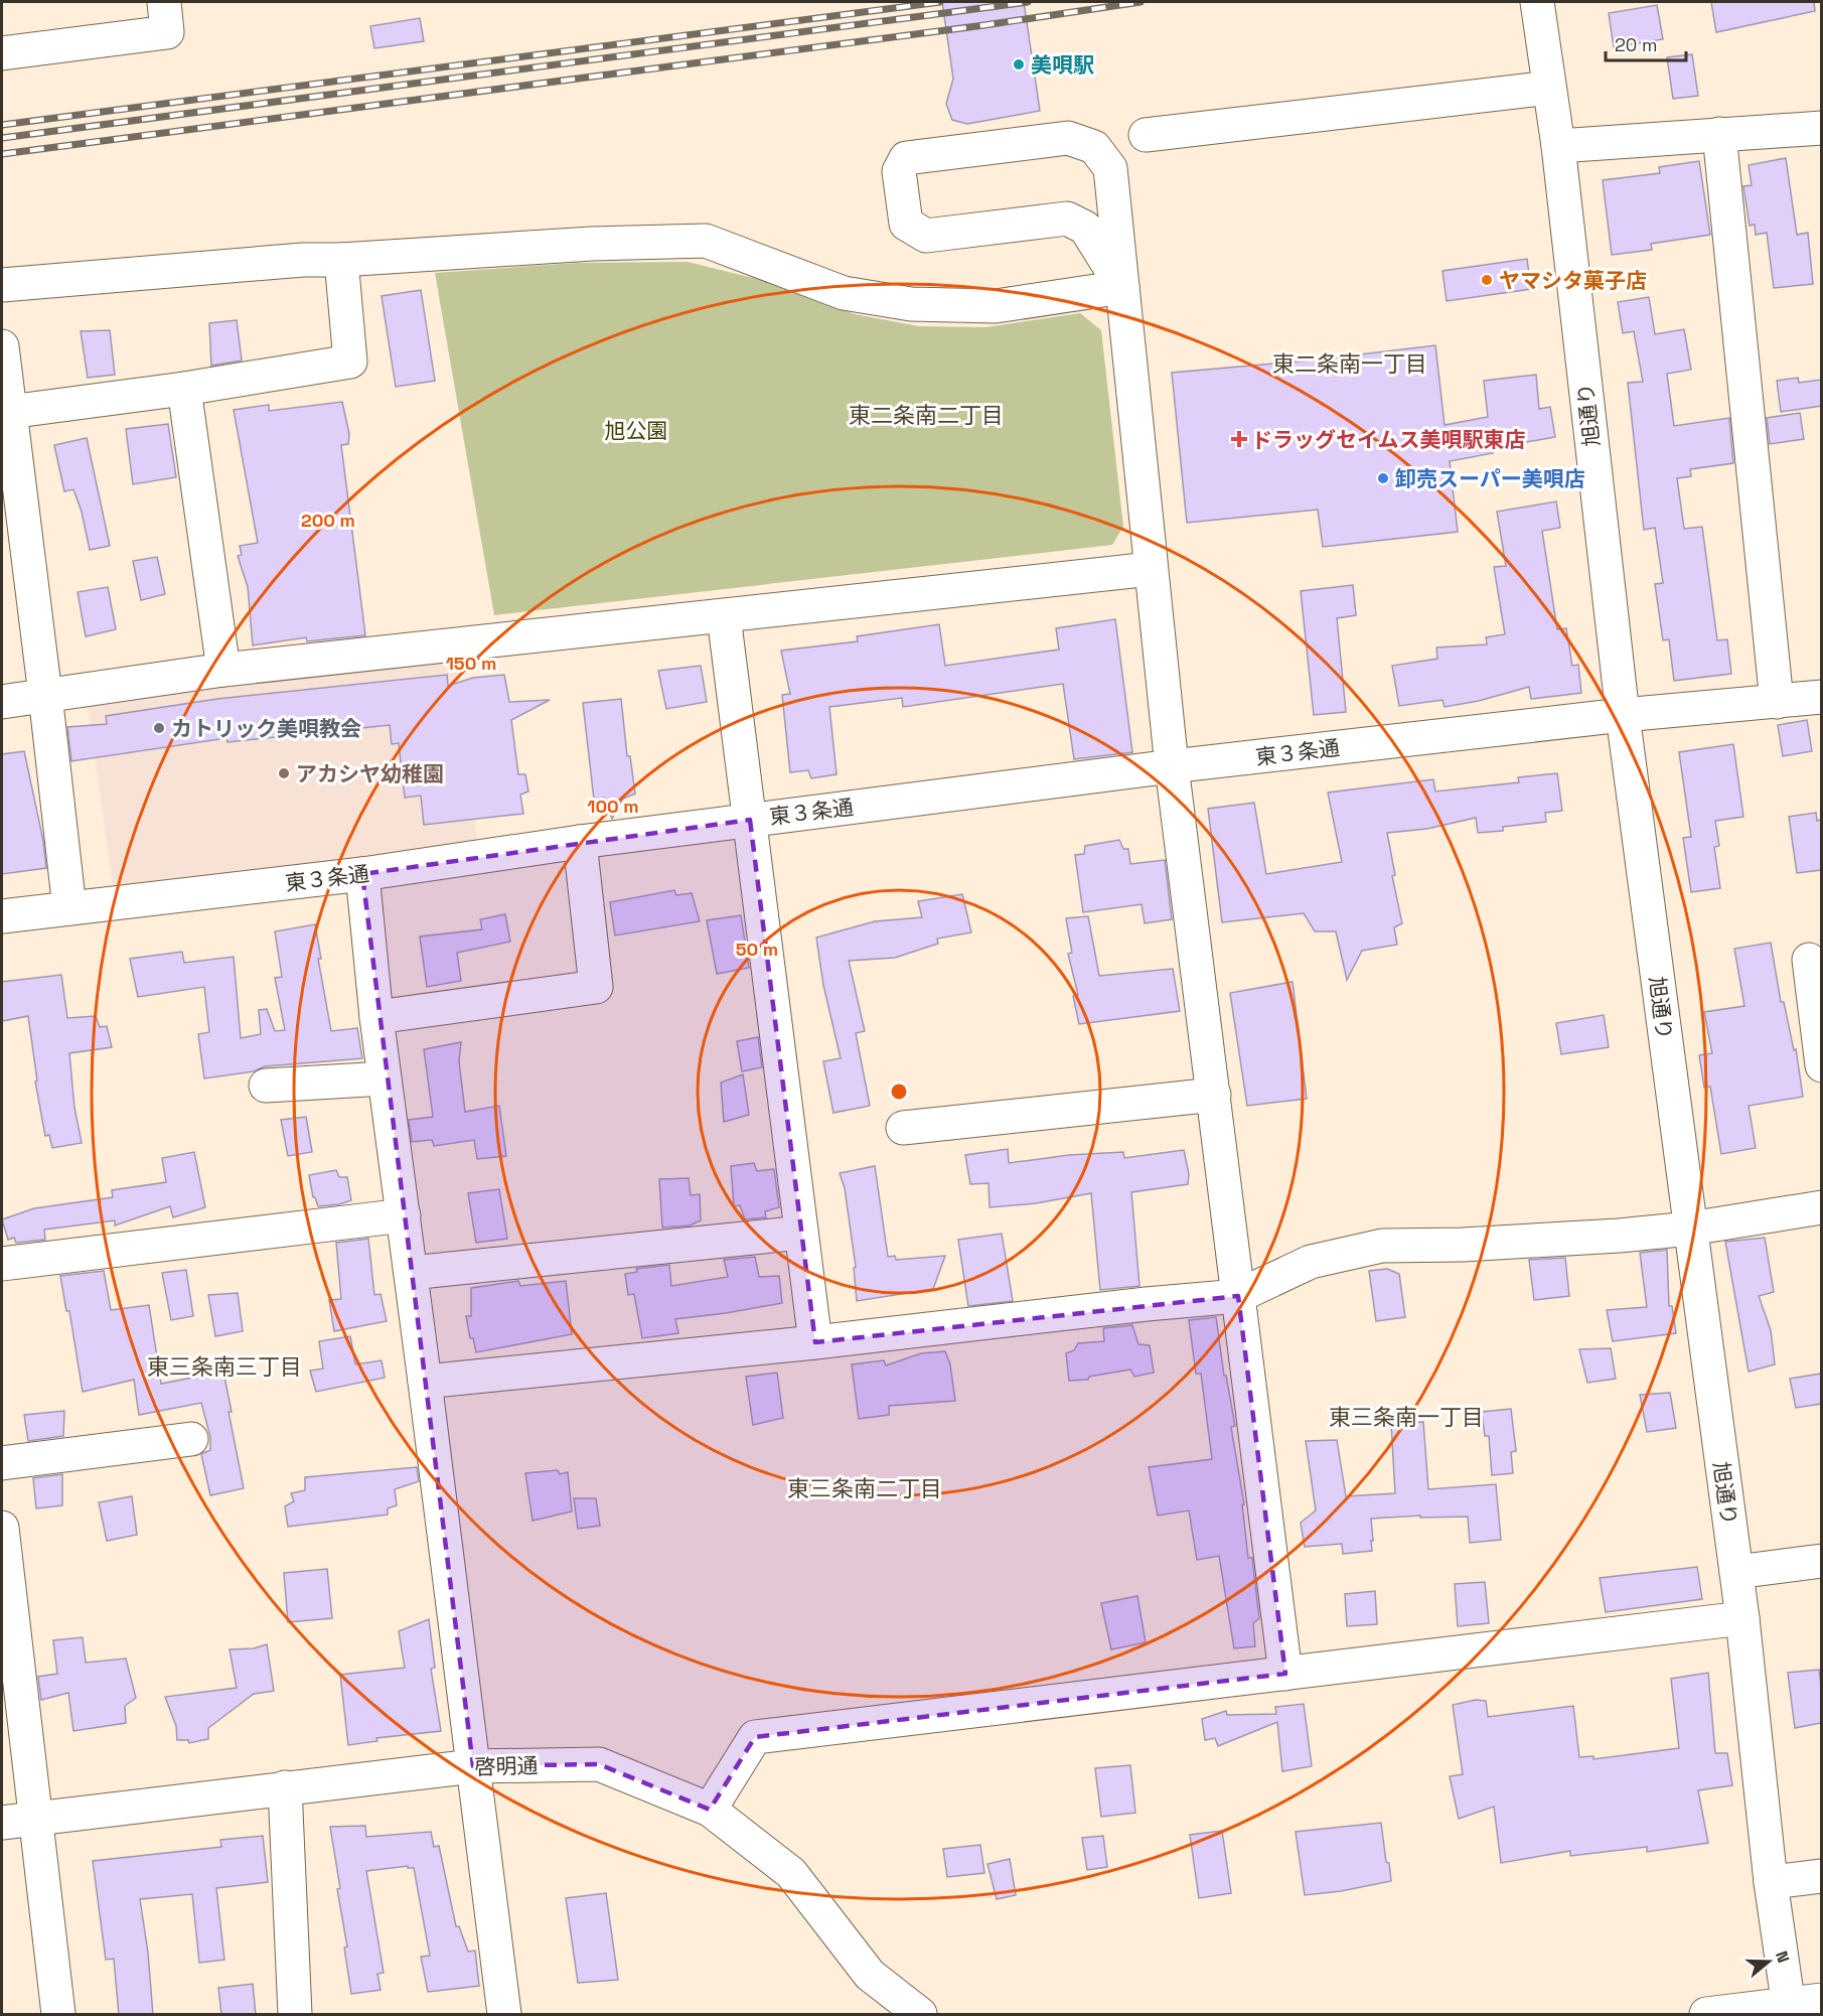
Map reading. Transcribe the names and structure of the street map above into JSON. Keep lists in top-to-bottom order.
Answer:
{
  "streets": {
    "street": ["旭通り", "東３条通", "啓明通"]
  },
  "crossings": [
    ["旭通り", "東３条通"]
  ],
  "districts": [
    "東二条南一丁目",
    "東二条南二丁目",
    "東三条南三丁目",
    "東三条南一丁目",
    "東三条南二丁目"
  ],
  "parks": ["旭公園"],
  "places": {
    "other": [
      "美唄駅",
      "ヤマシタ菓子店",
      "卸売スーパー美唄店",
      "カトリック美唄教会",
      "アカシヤ幼稚園"
    ],
    "health": ["ドラッグセイムス美唄駅東店"]
  },
  "scale_bar": "20 m",
  "north": "right",
  "rings": [
    "200 m",
    "150 m",
    "100 m",
    "50 m"
  ]
}
